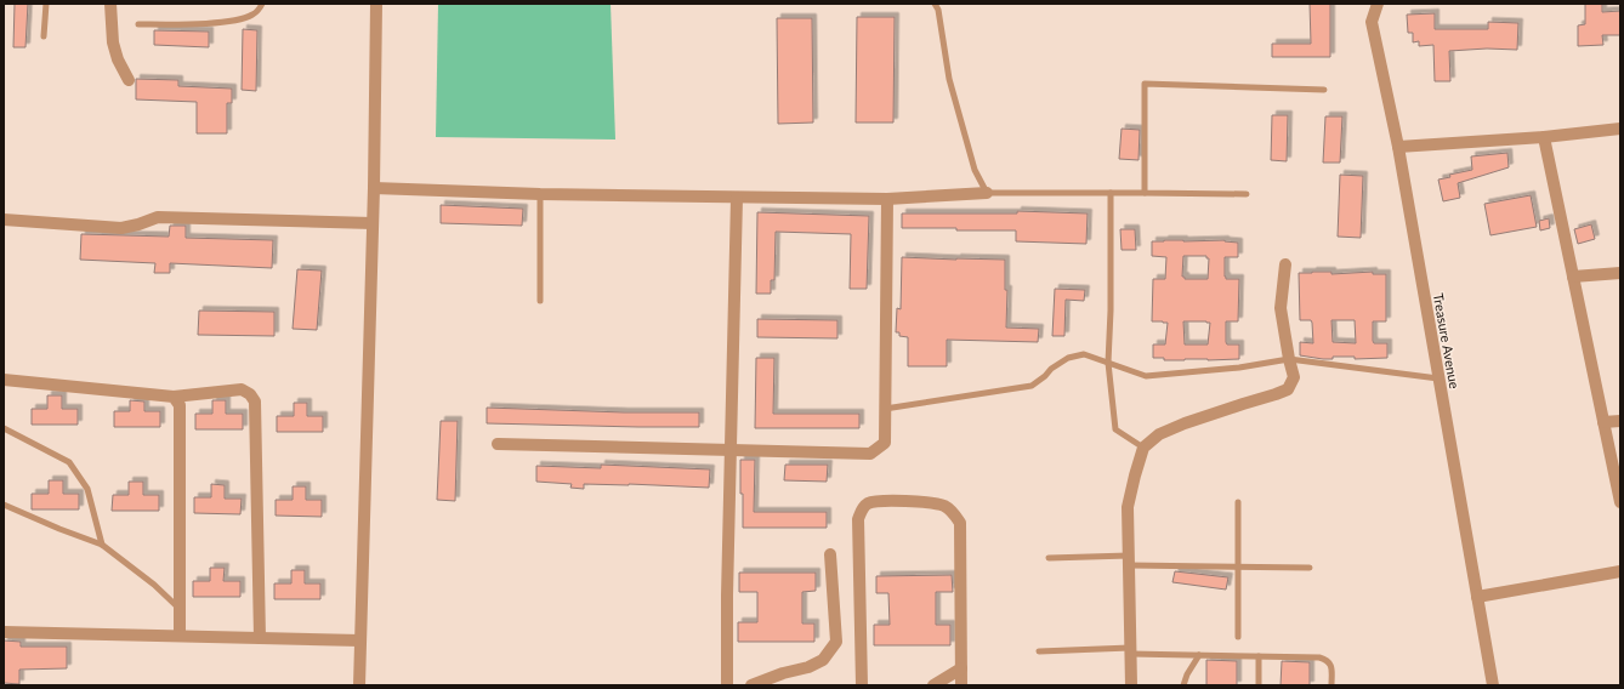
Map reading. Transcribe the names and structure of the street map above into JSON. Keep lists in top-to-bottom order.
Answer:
{
  "streets": {
    "street": ["Treasure Avenue"]
  }
}
